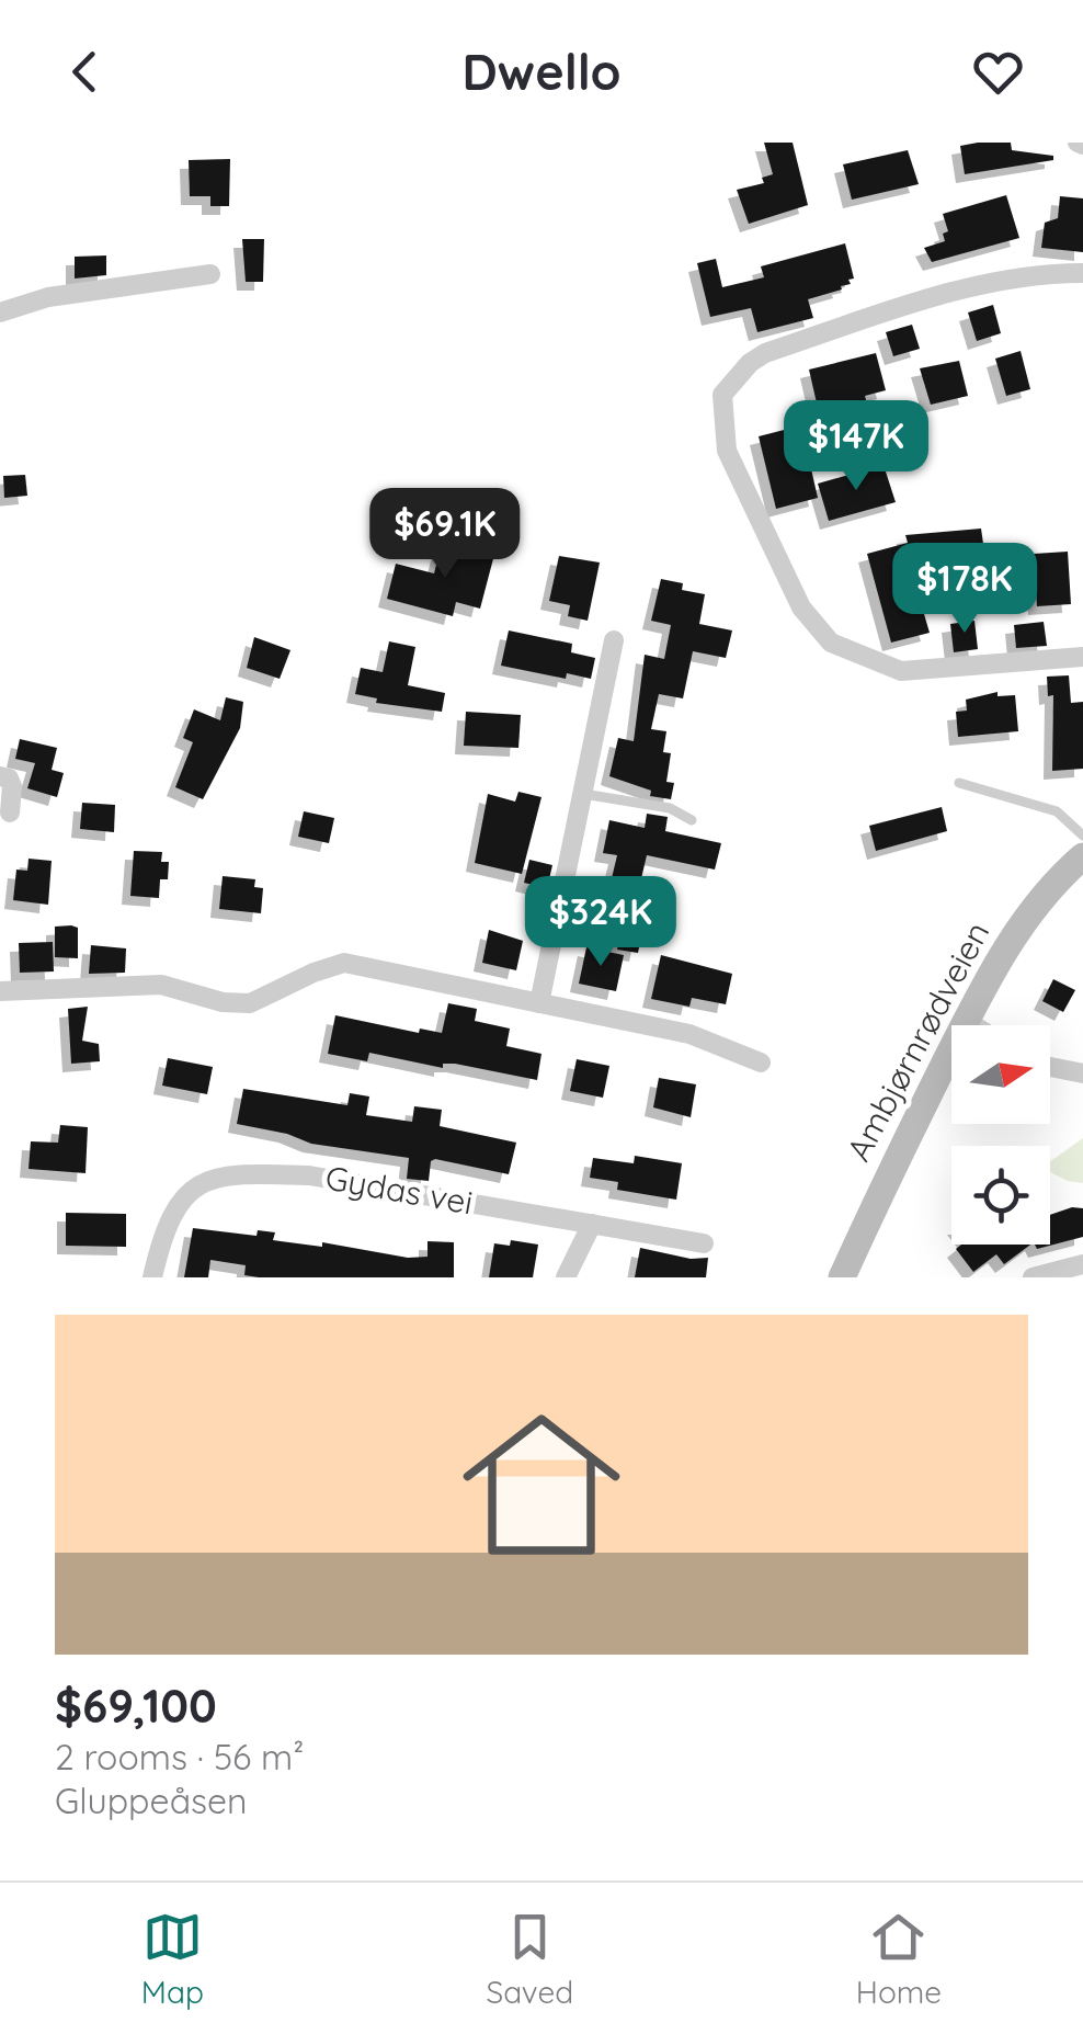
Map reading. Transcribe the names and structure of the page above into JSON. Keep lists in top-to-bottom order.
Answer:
{
  "streets": {
    "street": ["Ambjørnrødveien", "Gydas vei"]
  },
  "north": "right",
  "page": {
    "header": "Dwello",
    "price": [
      "$147K",
      "$69.1K",
      "$178K",
      "$324K"
    ],
    "list": [
      {
        "name": "$69,100",
        "note": "2 rooms · 56 m² · Gluppeåsen"
      }
    ],
    "tabs": ["Map", "Saved", "Home"]
  }
}
